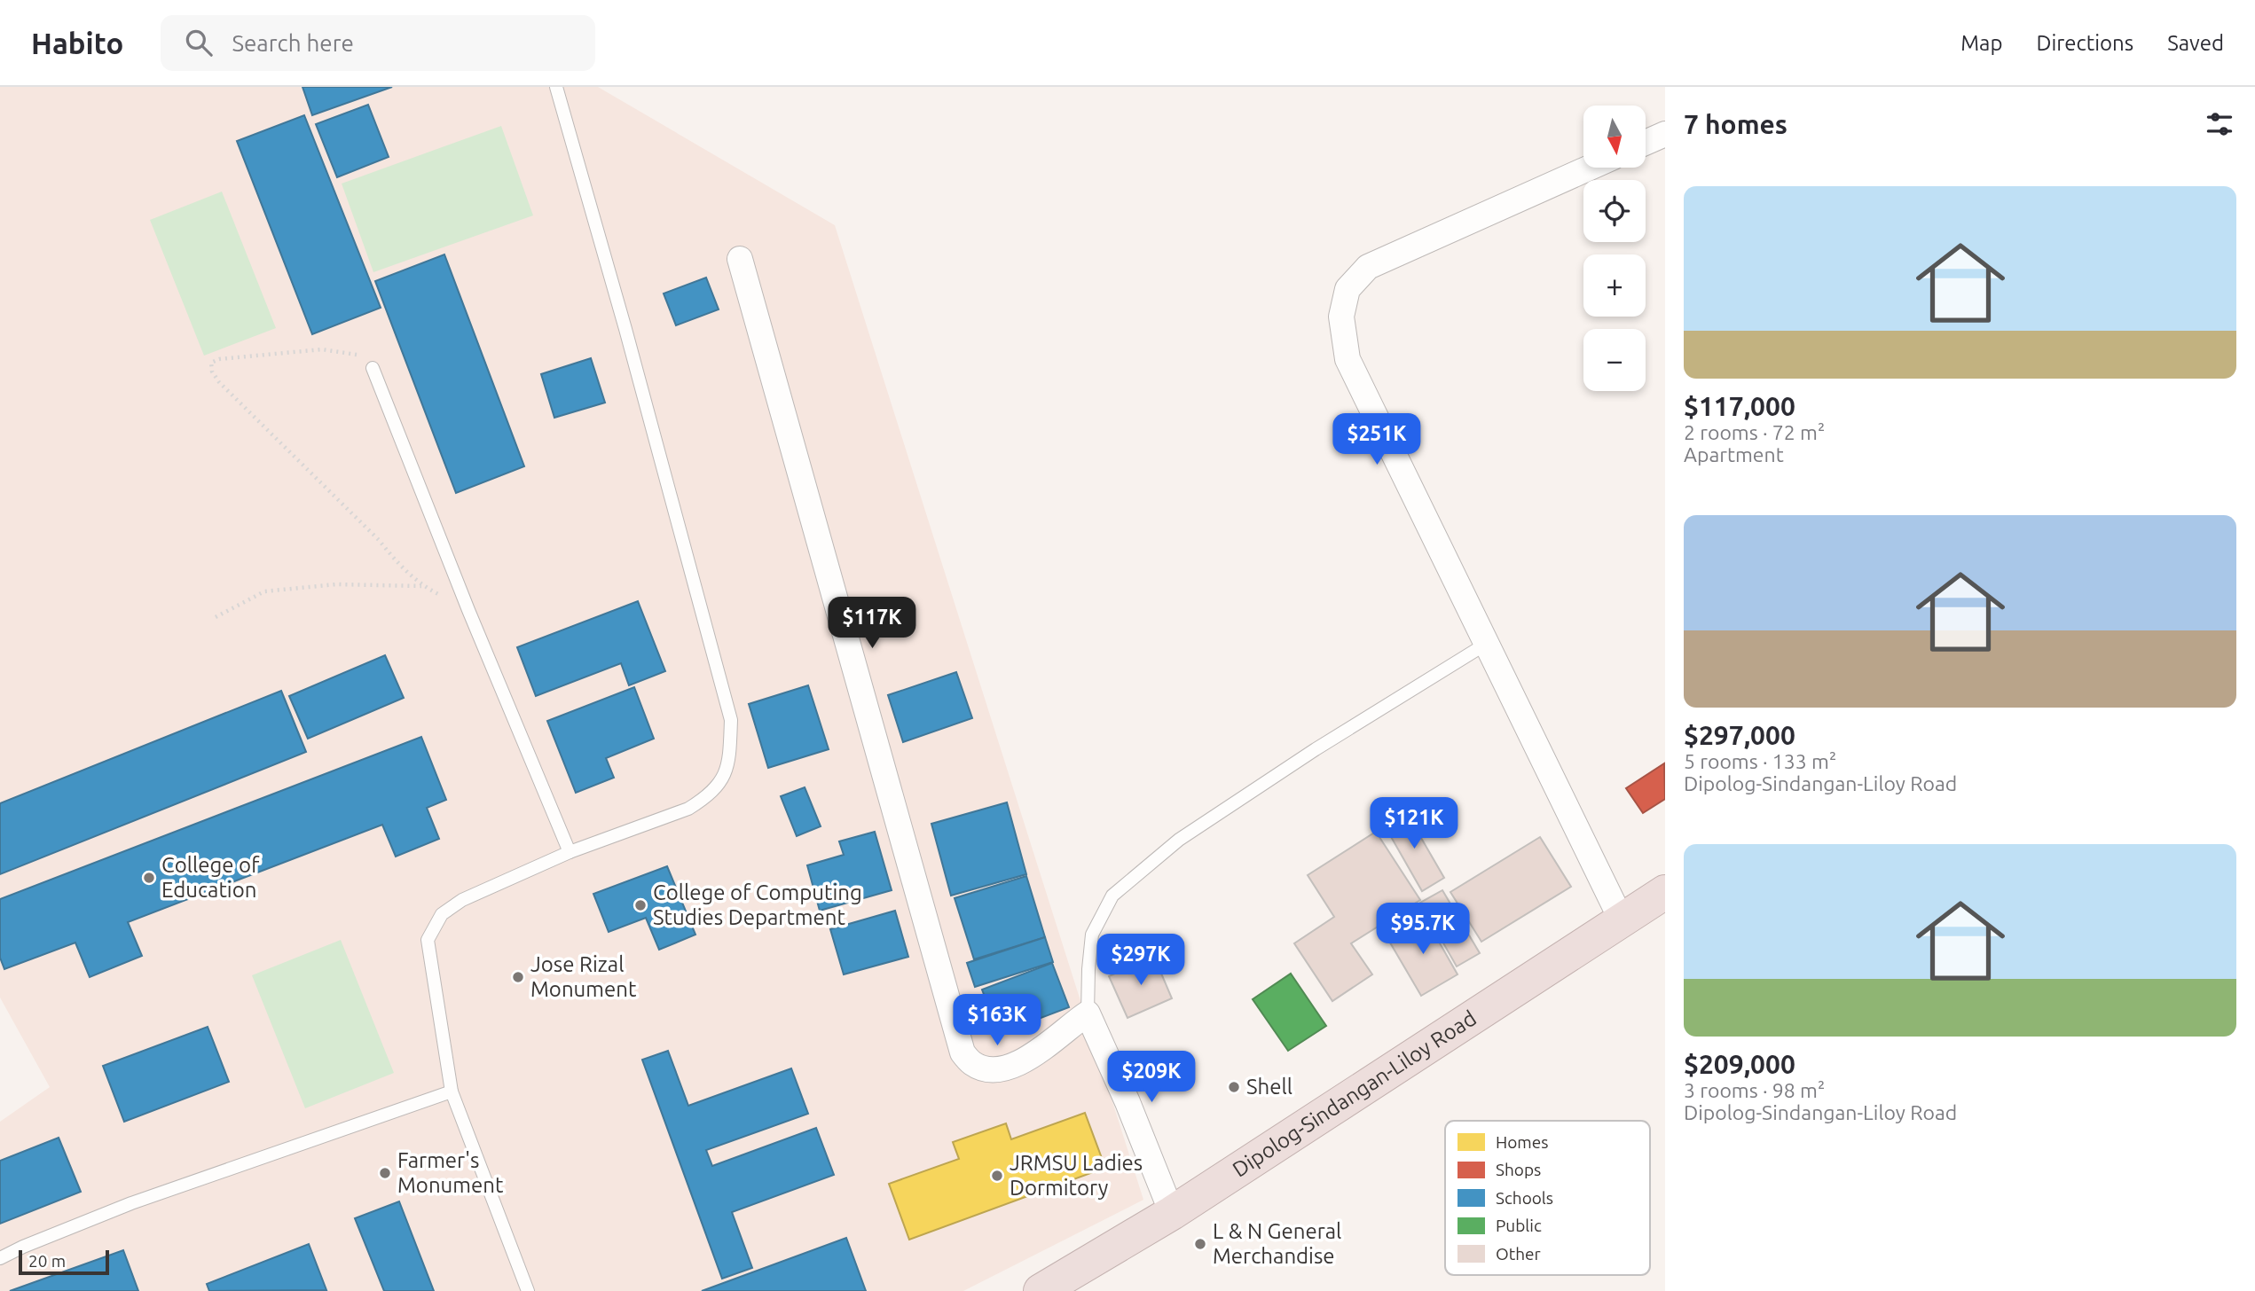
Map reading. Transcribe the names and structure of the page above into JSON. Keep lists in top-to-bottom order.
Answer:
{
  "streets": {
    "highway": ["Dipolog-Sindangan-Liloy Road"]
  },
  "places": [
    "College of Education",
    "College of Computing Studies Department",
    "Jose Rizal Monument",
    "Shell",
    "Farmer's Monument",
    "JRMSU Ladies Dormitory",
    "L & N General Merchandise"
  ],
  "legend": [
    "Homes",
    "Shops",
    "Schools",
    "Public",
    "Other"
  ],
  "scale_bar": "20 m",
  "north": "bottom",
  "page": {
    "header": "Habito",
    "search": "Search here",
    "nav": ["Map", "Directions", "Saved"],
    "heading": "7 homes",
    "map_buttons": ["+", "−"],
    "list": [
      {
        "name": "$117,000",
        "note": "2 rooms · 72 m² · Apartment"
      },
      {
        "name": "$297,000",
        "note": "5 rooms · 133 m² · Dipolog-Sindangan-Liloy Road"
      },
      {
        "name": "$209,000",
        "note": "3 rooms · 98 m² · Dipolog-Sindangan-Liloy Road"
      }
    ],
    "price": [
      "$251K",
      "$117K",
      "$121K",
      "$95.7K",
      "$297K",
      "$163K",
      "$209K"
    ],
    "scale": "20 m"
  }
}
